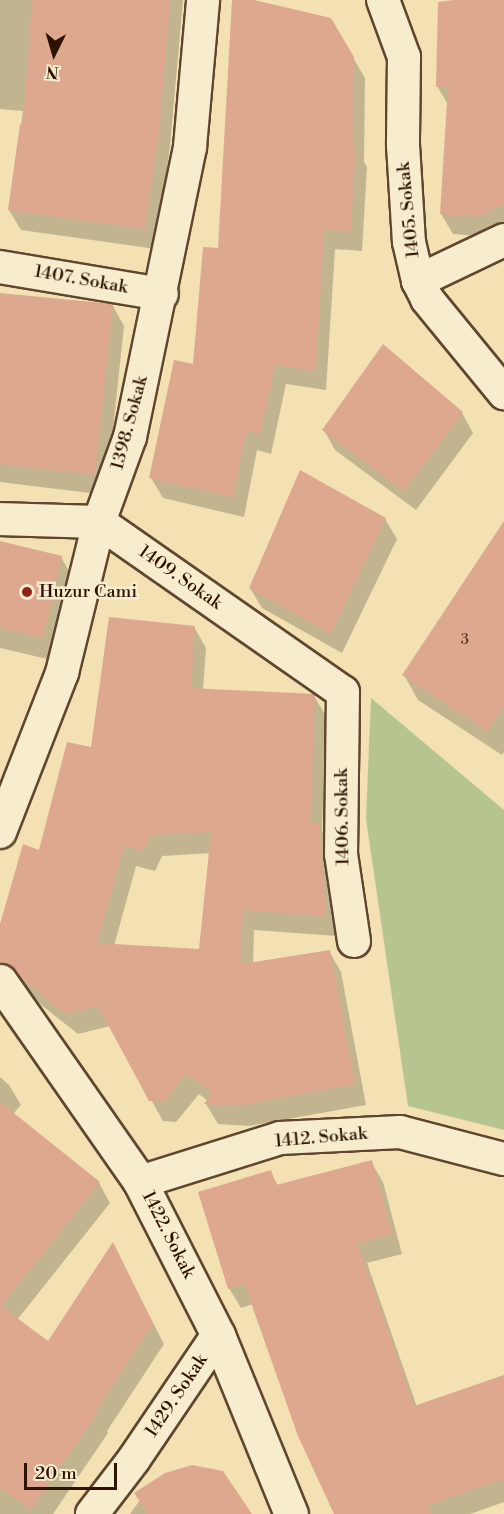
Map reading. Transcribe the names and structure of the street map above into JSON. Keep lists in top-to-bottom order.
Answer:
{
  "streets": {
    "street": [
      "1405. Sokak",
      "1407. Sokak",
      "1398. Sokak",
      "1409. Sokak",
      "1406. Sokak",
      "1412. Sokak",
      "1422. Sokak",
      "1429. Sokak"
    ]
  },
  "crossings": [
    ["1407. Sokak", "1398. Sokak"],
    ["1398. Sokak", "1409. Sokak"],
    ["1409. Sokak", "1406. Sokak"],
    ["1412. Sokak", "1422. Sokak"],
    ["1422. Sokak", "1429. Sokak"]
  ],
  "places": ["Huzur Cami"],
  "house_numbers": ["3"],
  "scale_bar": "20 m",
  "north": "bottom"
}
